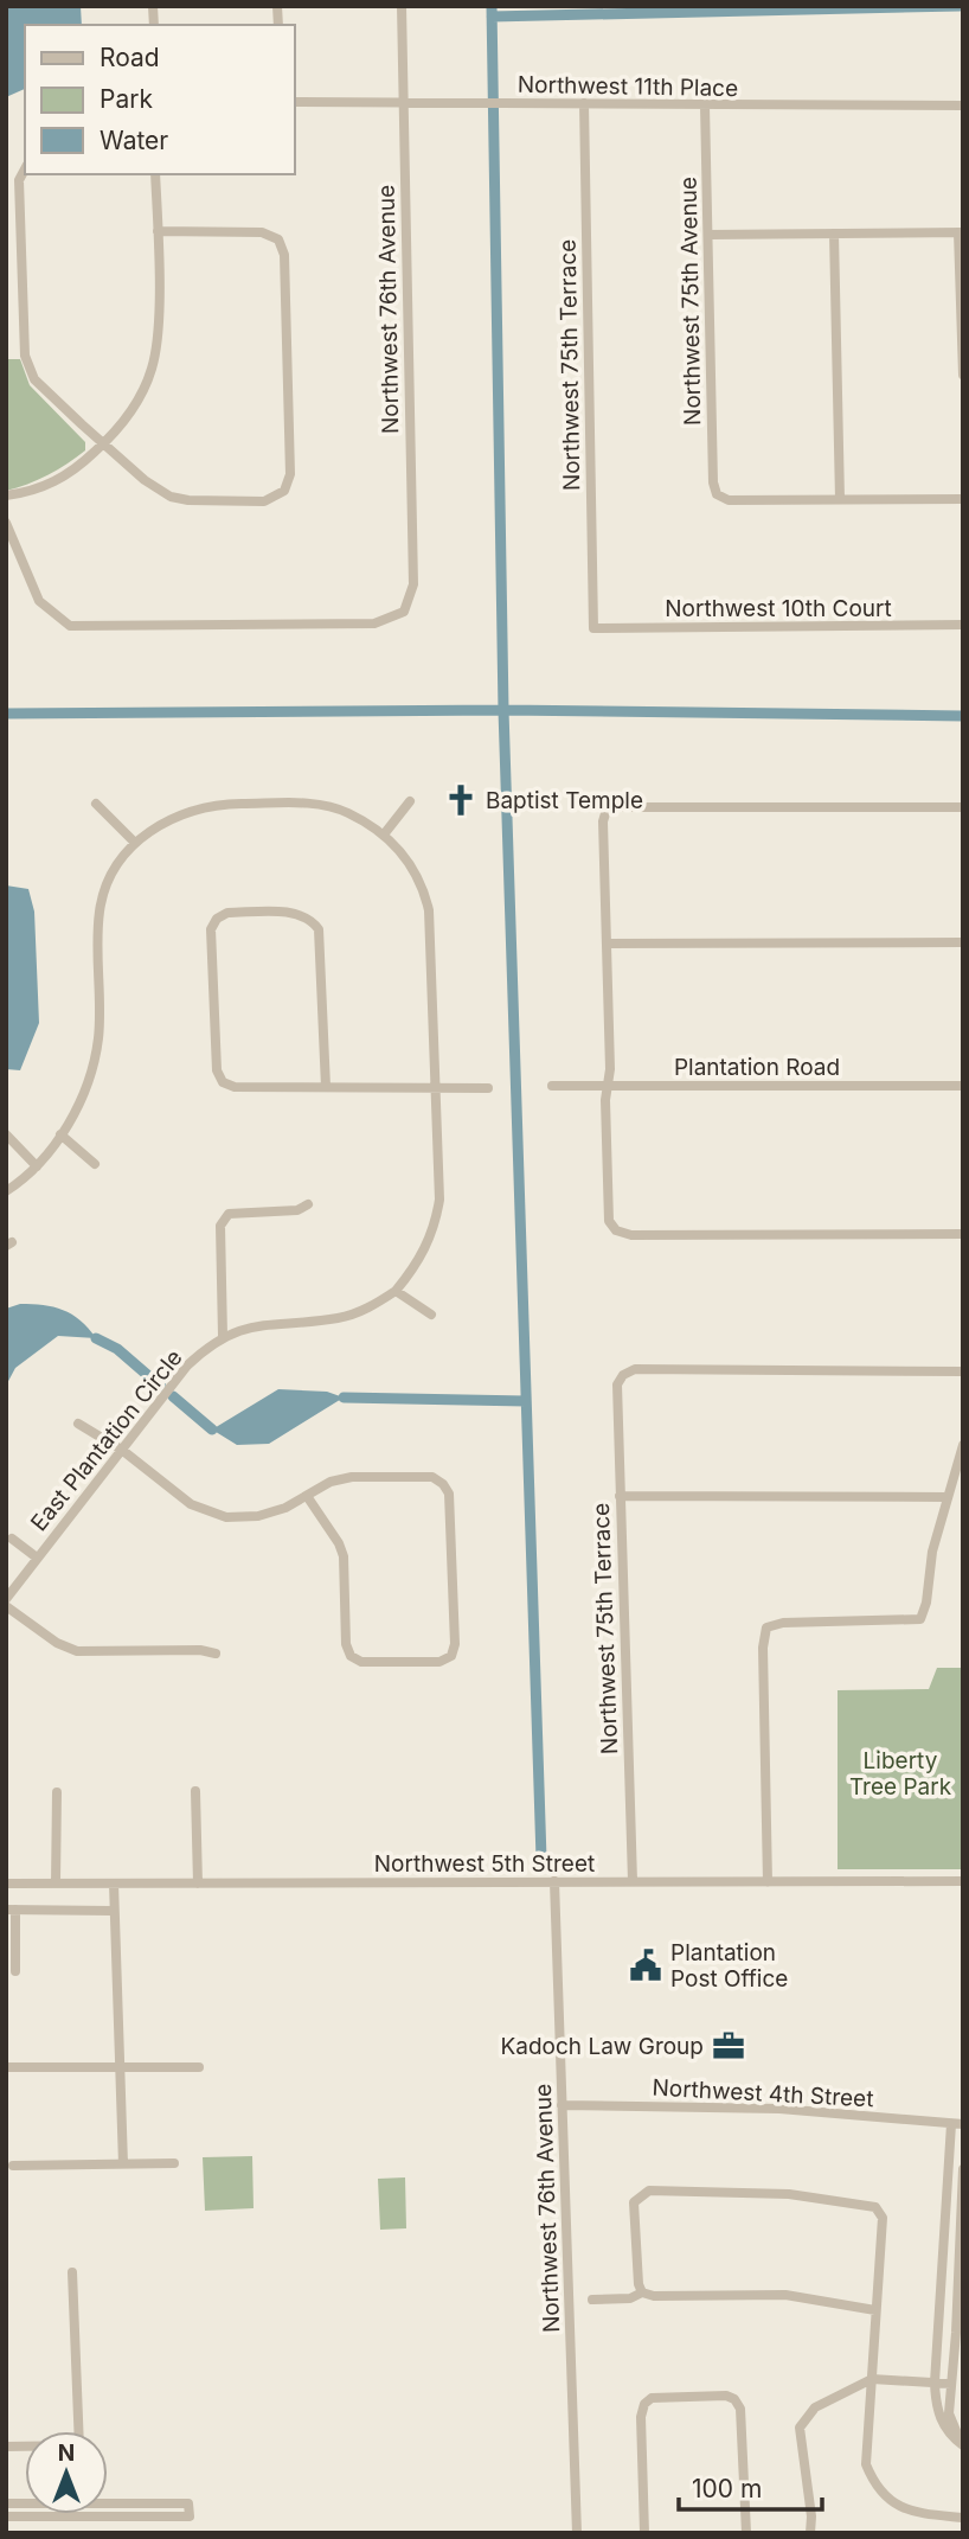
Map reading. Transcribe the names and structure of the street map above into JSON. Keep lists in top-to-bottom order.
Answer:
{
  "streets": {
    "street": [
      "Northwest 11th Place",
      "Northwest 75th Avenue",
      "Northwest 76th Avenue",
      "Northwest 75th Terrace",
      "Northwest 10th Court",
      "Plantation Road",
      "East Plantation Circle",
      "Northwest 5th Street",
      "Northwest 4th Street"
    ]
  },
  "crossings": [
    ["Northwest 11th Place", "Northwest 75th Avenue"],
    ["Northwest 11th Place", "Northwest 76th Avenue"],
    ["Northwest 11th Place", "Northwest 75th Terrace"],
    ["Northwest 76th Avenue", "Northwest 5th Street"],
    ["Northwest 76th Avenue", "Northwest 4th Street"],
    ["Northwest 75th Terrace", "Northwest 10th Court"],
    ["Northwest 75th Terrace", "Northwest 5th Street"]
  ],
  "parks": ["Liberty Tree Park"],
  "places": {
    "church": ["Baptist Temple"],
    "public building": ["Plantation Post Office"],
    "office": ["Kadoch Law Group"]
  },
  "legend": ["Road", "Park", "Water"],
  "scale_bar": "100 m",
  "north": "top"
}
